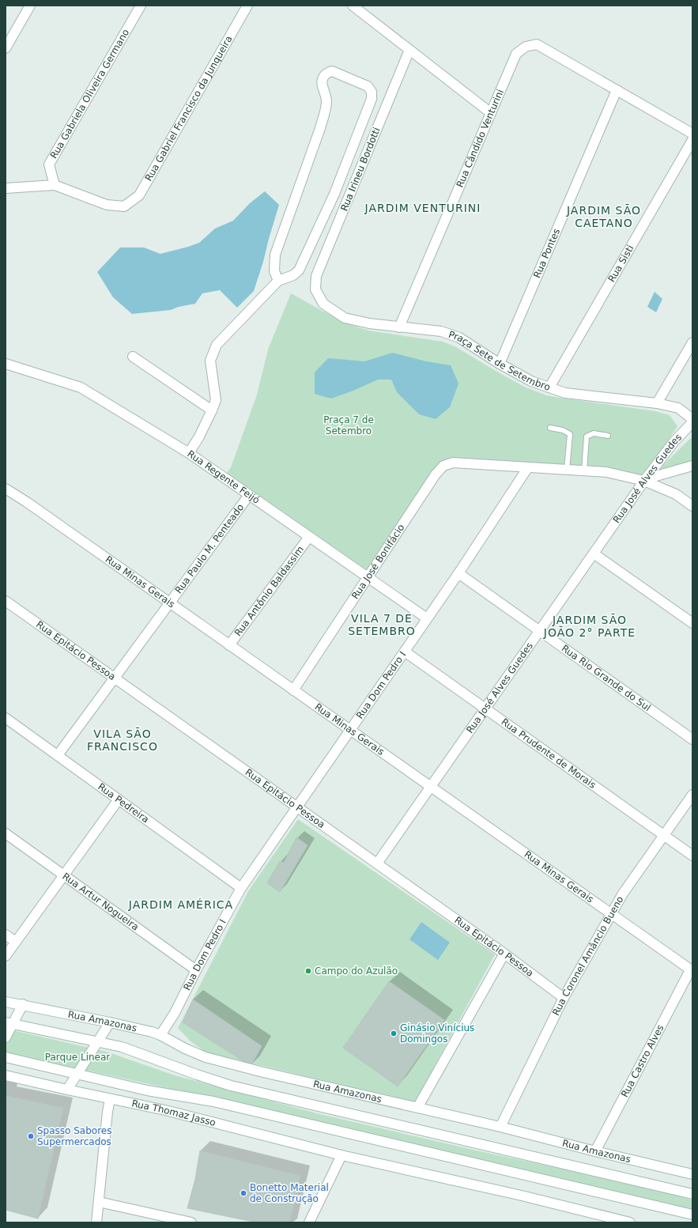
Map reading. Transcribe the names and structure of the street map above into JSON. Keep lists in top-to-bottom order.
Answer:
{
  "streets": {
    "street": [
      "Rua Gabriela Oliveira Germano",
      "Rua Gabriel Francisco da Junqueira",
      "Rua Cândido Venturini",
      "Rua Irineu Bordotti",
      "Rua Pontes",
      "Rua Sisti",
      "Praça Sete de Setembro",
      "Rua Regente Feijó",
      "Rua José Alves Guedes",
      "Rua Paulo M. Penteado",
      "Rua José Bonifácio",
      "Rua Minas Gerais",
      "Rua Antônio Baldassim",
      "Rua Epitácio Pessoa",
      "Rua Rio Grande do Sul",
      "Rua Dom Pedro I",
      "Rua Prudente de Morais",
      "Rua Pedreira",
      "Rua Artur Nogueira",
      "Rua Coronel Amâncio Bueno",
      "Rua Amazonas",
      "Rua Castro Alves",
      "Rua Thomaz Jasso"
    ]
  },
  "crossings": [
    ["Rua Gabriela Oliveira Germano", "Rua Gabriel Francisco da Junqueira"],
    ["Rua Cândido Venturini", "Rua Pontes"],
    ["Rua Cândido Venturini", "Praça Sete de Setembro"],
    ["Rua Irineu Bordotti", "Praça Sete de Setembro"],
    ["Rua Pontes", "Praça Sete de Setembro"],
    ["Rua Sisti", "Praça Sete de Setembro"],
    ["Rua Regente Feijó", "Rua Paulo M. Penteado"],
    ["Rua Regente Feijó", "Rua José Bonifácio"],
    ["Rua Regente Feijó", "Rua Antônio Baldassim"],
    ["Rua Regente Feijó", "Rua Dom Pedro I"],
    ["Rua José Alves Guedes", "Rua Minas Gerais"],
    ["Rua José Alves Guedes", "Rua Epitácio Pessoa"],
    ["Rua José Alves Guedes", "Rua Rio Grande do Sul"],
    ["Rua José Alves Guedes", "Rua Prudente de Morais"],
    ["Rua Paulo M. Penteado", "Rua Minas Gerais"],
    ["Rua Paulo M. Penteado", "Rua Epitácio Pessoa"],
    ["Rua Paulo M. Penteado", "Rua Pedreira"],
    ["Rua José Bonifácio", "Rua Minas Gerais"],
    ["Rua José Bonifácio", "Rua Dom Pedro I"],
    ["Rua Minas Gerais", "Rua Antônio Baldassim"],
    ["Rua Minas Gerais", "Rua Dom Pedro I"],
    ["Rua Minas Gerais", "Rua Coronel Amâncio Bueno"],
    ["Rua Minas Gerais", "Rua Castro Alves"],
    ["Rua Epitácio Pessoa", "Rua Dom Pedro I"],
    ["Rua Epitácio Pessoa", "Rua Coronel Amâncio Bueno"],
    ["Rua Rio Grande do Sul", "Rua Dom Pedro I"],
    ["Rua Dom Pedro I", "Rua Prudente de Morais"],
    ["Rua Dom Pedro I", "Rua Pedreira"],
    ["Rua Dom Pedro I", "Rua Artur Nogueira"],
    ["Rua Dom Pedro I", "Rua Amazonas"],
    ["Rua Prudente de Morais", "Rua Coronel Amâncio Bueno"],
    ["Rua Coronel Amâncio Bueno", "Rua Amazonas"],
    ["Rua Amazonas", "Rua Castro Alves"]
  ],
  "districts": [
    "JARDIM VENTURINI",
    "JARDIM SÃO CAETANO",
    "VILA 7 DE SETEMBRO",
    "JARDIM SÃO JOÃO 2° PARTE",
    "VILA SÃO FRANCISCO",
    "JARDIM AMÉRICA"
  ],
  "parks": ["Praça 7 de Setembro", "Parque Linear"],
  "places": [
    "Campo do Azulão",
    "Ginásio Vinícius Domingos",
    "Spasso Sabores Supermercados",
    "Bonetto Material de Construção"
  ]
}
